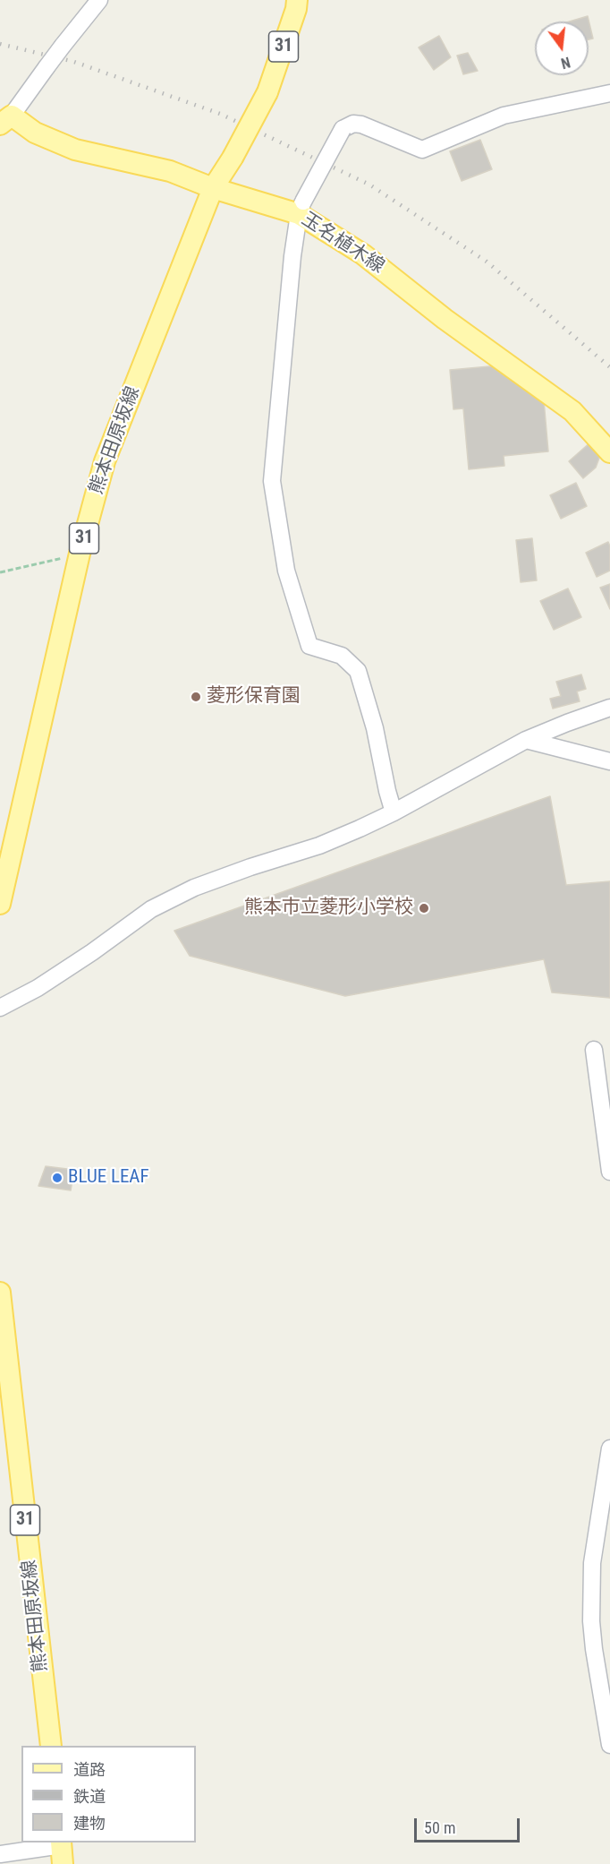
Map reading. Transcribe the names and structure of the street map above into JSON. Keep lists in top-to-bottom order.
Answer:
{
  "streets": {
    "main road": ["31", "玉名植木線", "熊本田原坂線"]
  },
  "crossings": [
    ["玉名植木線", "熊本田原坂線"]
  ],
  "places": ["菱形保育園", "熊本市立菱形小学校", "BLUE LEAF"],
  "legend": ["道路", "鉄道", "建物"],
  "scale_bar": "50 m",
  "north": "bottom"
}
